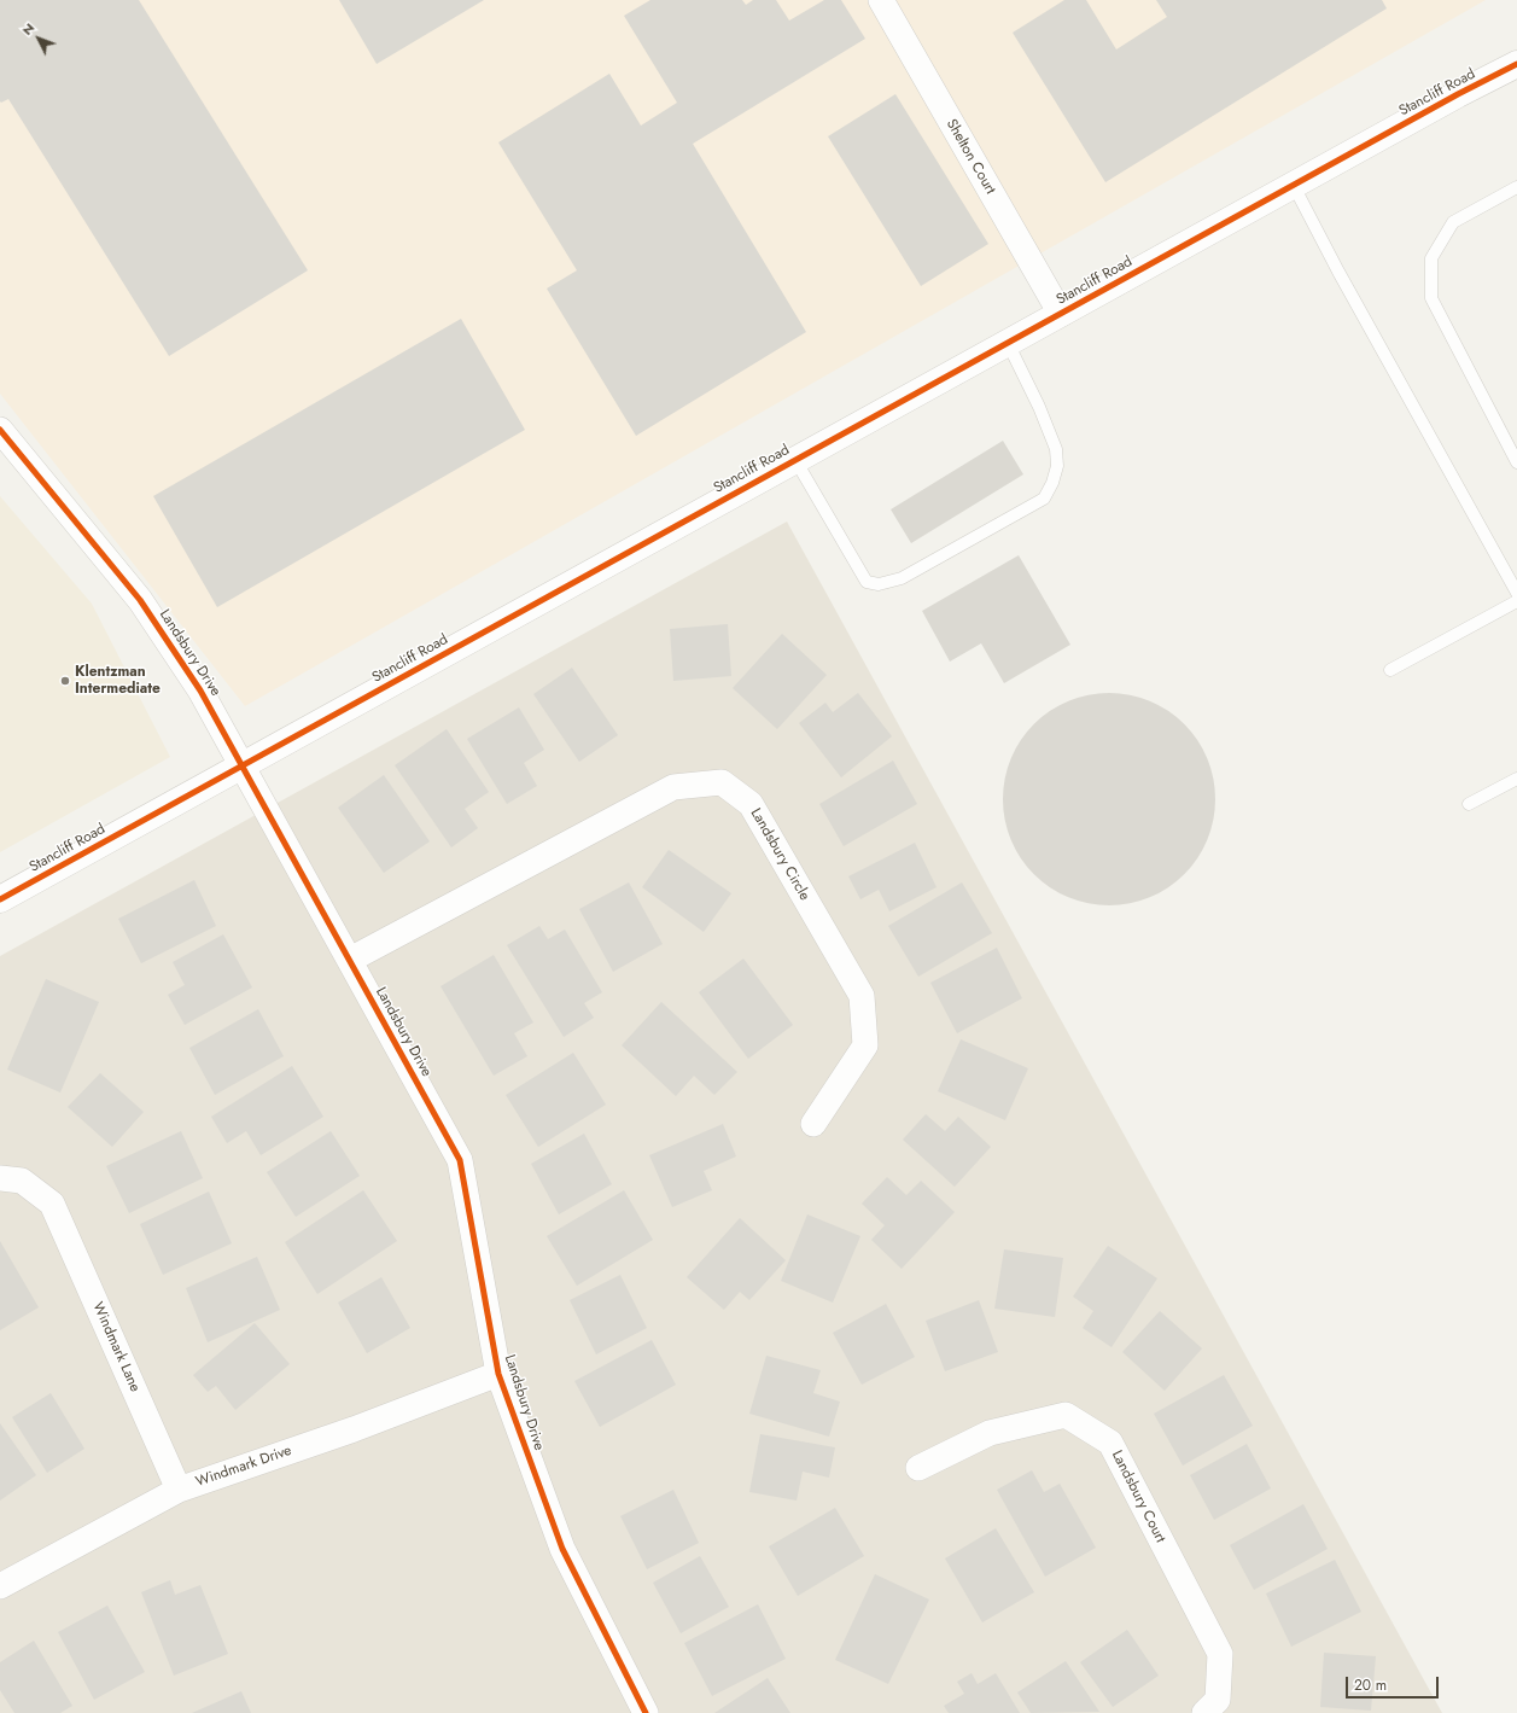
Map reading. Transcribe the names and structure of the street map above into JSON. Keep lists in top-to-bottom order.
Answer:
{
  "streets": {
    "street": [
      "Stancliff Road",
      "Shelton Court",
      "Landsbury Drive",
      "Landsbury Circle",
      "Windmark Lane",
      "Windmark Drive",
      "Landsbury Court"
    ]
  },
  "crossings": [
    ["Stancliff Road", "Shelton Court"],
    ["Stancliff Road", "Landsbury Drive"],
    ["Landsbury Drive", "Landsbury Circle"],
    ["Landsbury Drive", "Windmark Drive"],
    ["Windmark Lane", "Windmark Drive"]
  ],
  "places": ["Klentzman Intermediate"],
  "scale_bar": "20 m",
  "north": "top left"
}
